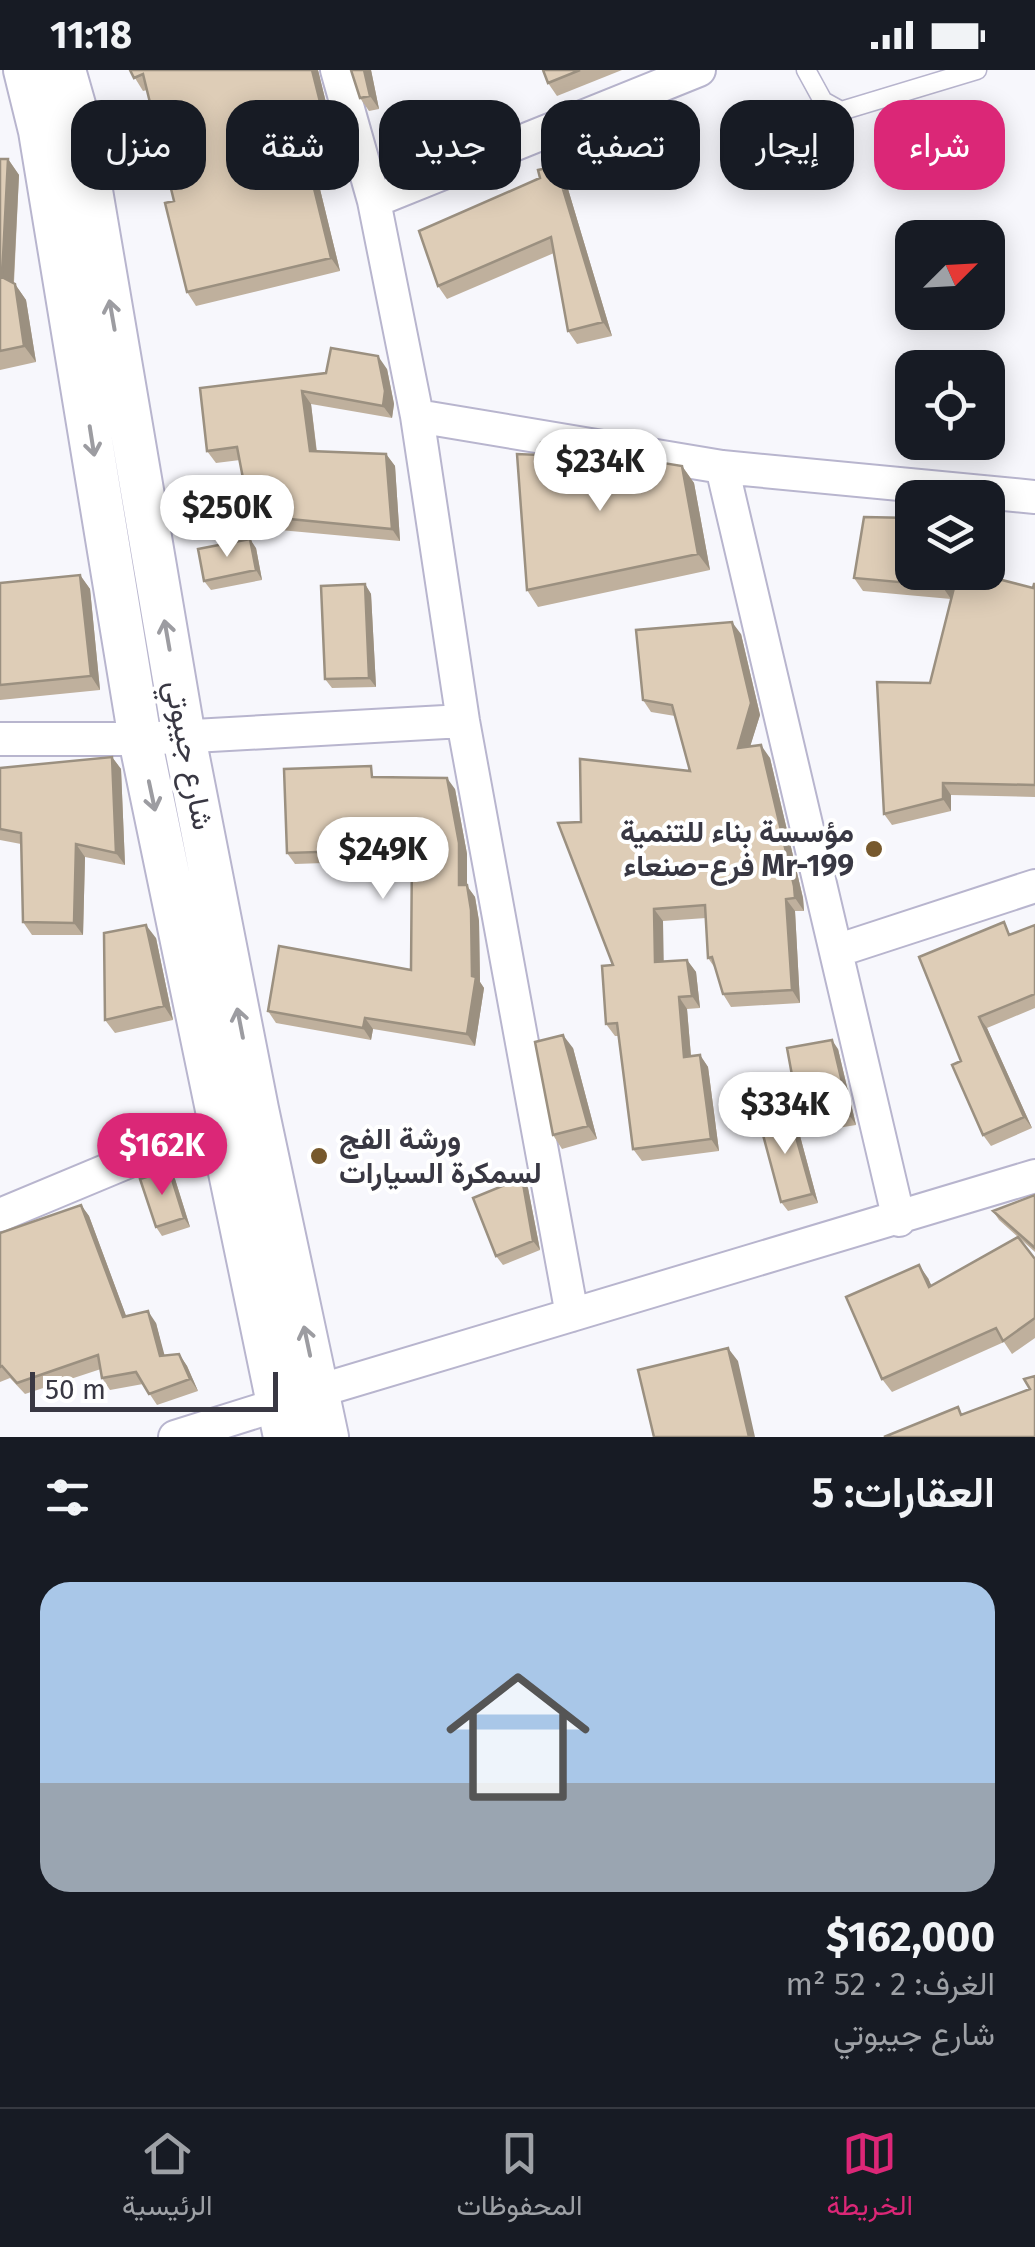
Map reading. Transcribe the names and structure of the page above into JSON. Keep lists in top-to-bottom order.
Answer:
{
  "streets": {
    "street": ["شارع جيبوتي"]
  },
  "places": ["مؤسسة بناء للتنمية فرع-صنعاء Mr-199", "ورشة الفج لسمكرة السيارات"],
  "scale_bar": "50 m",
  "north": "top right",
  "page": {
    "status": "11:18",
    "chip": [
      "شراء",
      "إيجار",
      "تصفية",
      "جديد",
      "شقة",
      "منزل"
    ],
    "price": [
      "$234K",
      "$250K",
      "$249K",
      "$334K",
      "$162K"
    ],
    "scale": "50 m",
    "heading": "العقارات: 5",
    "list": [
      {
        "name": "$162,000",
        "note": "الغرف: 2 · 52 m² · شارع جيبوتي"
      }
    ],
    "tabs": ["الخريطة", "المحفوظات", "الرئيسية"]
  }
}
